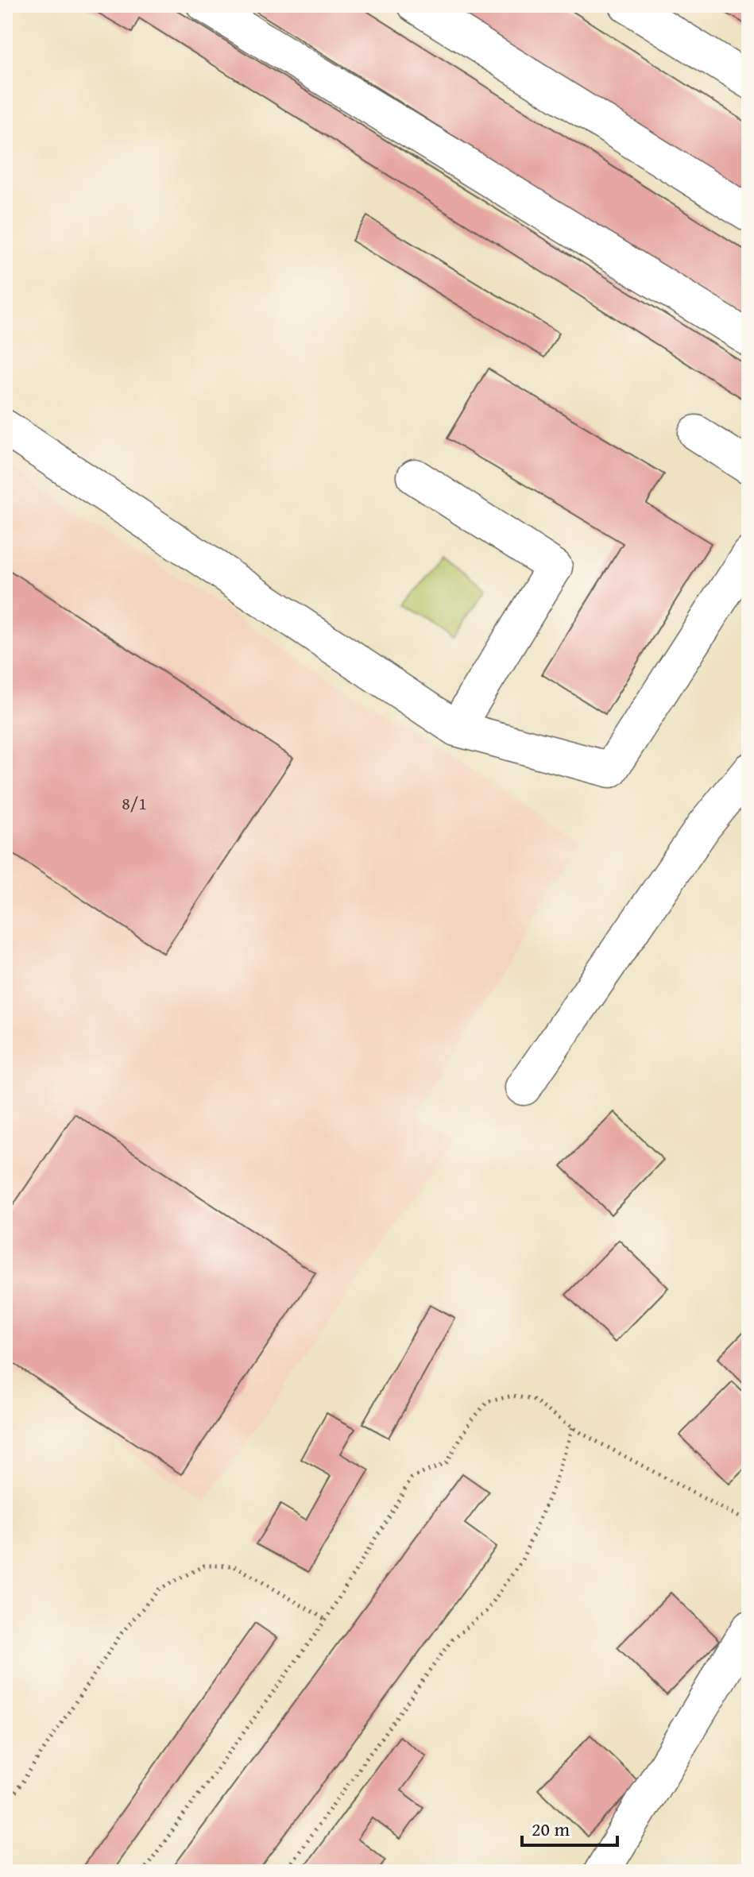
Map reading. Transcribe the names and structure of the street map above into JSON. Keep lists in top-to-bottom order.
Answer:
{
  "house_numbers": ["8/1"],
  "scale_bar": "20 m"
}
